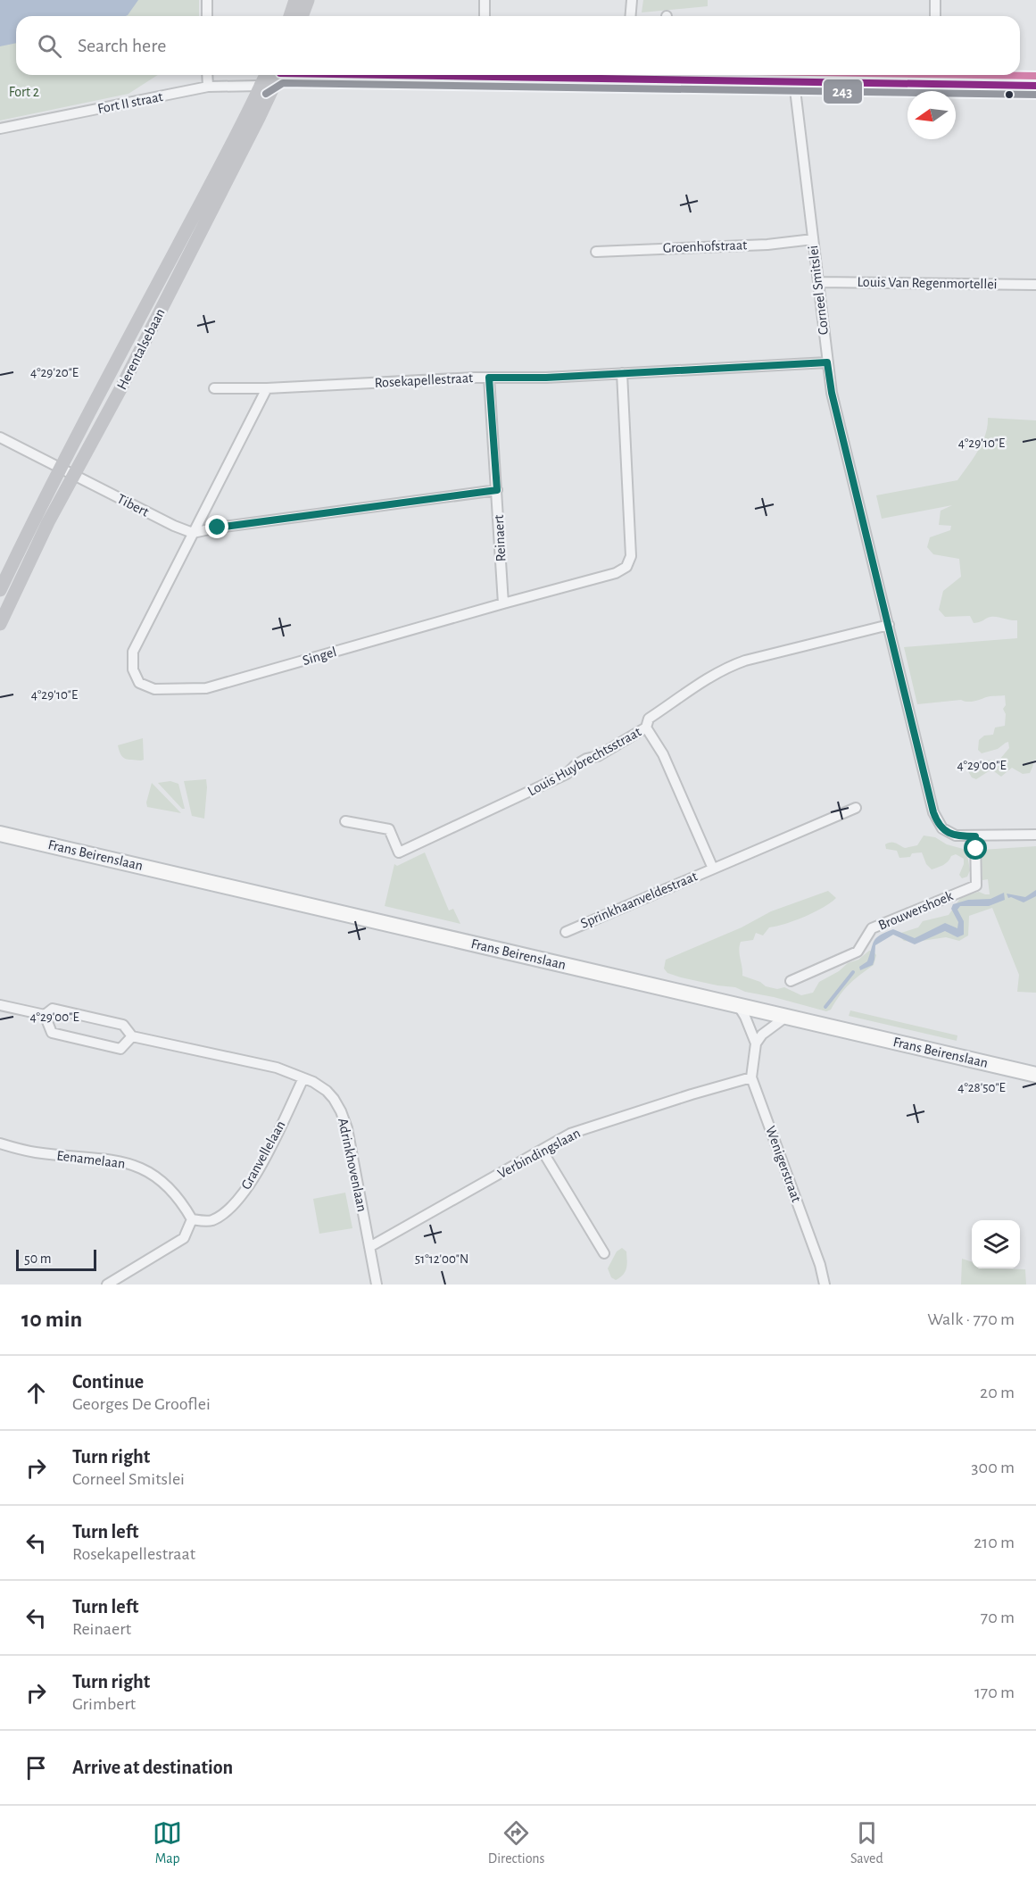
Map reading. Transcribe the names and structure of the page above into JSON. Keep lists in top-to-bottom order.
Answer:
{
  "streets": {
    "main road": ["Herentalsebaan", "Frans Beirenslaan"],
    "street": [
      "Fort II straat",
      "Groenhofstraat",
      "Louis Van Regenmortellei",
      "Corneel Smitslei",
      "Rosekapellestraat",
      "Tibert",
      "Reinaert",
      "Singel",
      "Louis Huybrechtsstraat",
      "Sprinkhaanveldestraat",
      "Brouwershoek",
      "Verbindingslaan",
      "Granvellelaan",
      "Eenamelaan",
      "Wenigerstraat",
      "Adrinkhovenlaan"
    ]
  },
  "crossings": [
    ["Fort II straat", "Herentalsebaan"],
    ["Groenhofstraat", "Corneel Smitslei"],
    ["Louis Van Regenmortellei", "Corneel Smitslei"],
    ["Corneel Smitslei", "Rosekapellestraat"],
    ["Corneel Smitslei", "Louis Huybrechtsstraat"],
    ["Corneel Smitslei", "Brouwershoek"],
    ["Herentalsebaan", "Tibert"],
    ["Rosekapellestraat", "Reinaert"],
    ["Rosekapellestraat", "Singel"],
    ["Tibert", "Singel"],
    ["Reinaert", "Singel"],
    ["Louis Huybrechtsstraat", "Sprinkhaanveldestraat"],
    ["Verbindingslaan", "Wenigerstraat"],
    ["Verbindingslaan", "Adrinkhovenlaan"],
    ["Granvellelaan", "Eenamelaan"],
    ["Granvellelaan", "Adrinkhovenlaan"]
  ],
  "parks": ["Fort 2"],
  "lines": ["transit line 243"],
  "scale_bar": "50 m",
  "north": "left",
  "page": {
    "search": "Search here",
    "scale": "50 m",
    "heading": ["10 min", "Walk · 770 m"],
    "list": [
      ["Continue", "Georges De Grooflei", "20 m"],
      ["Turn right", "Corneel Smitslei", "300 m"],
      ["Turn left", "Rosekapellestraat", "210 m"],
      ["Turn left", "Reinaert", "70 m"],
      ["Turn right", "Grimbert", "170 m"],
      "Arrive at destination"
    ],
    "nav": ["Map", "Directions", "Saved"]
  },
  "coordinates": [
    "4°29'20\"E",
    "4°29'10\"E",
    "4°29'00\"E",
    "4°28'50\"E",
    "51°12'00\"N"
  ]
}
